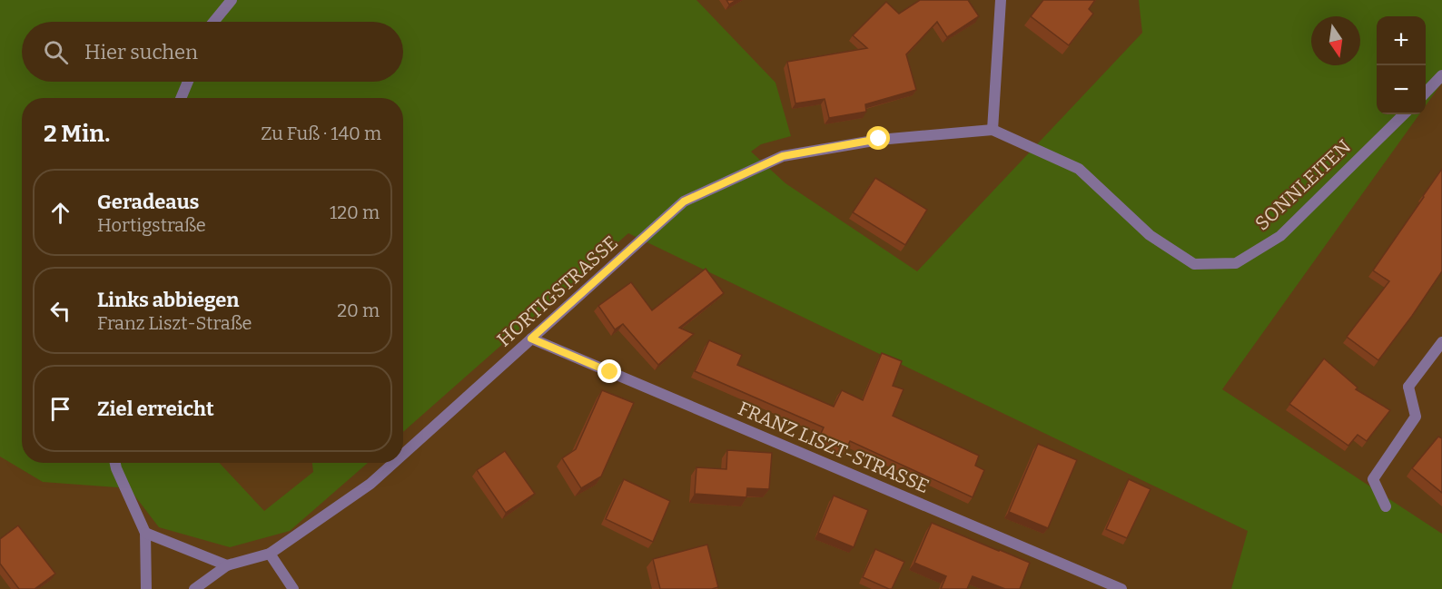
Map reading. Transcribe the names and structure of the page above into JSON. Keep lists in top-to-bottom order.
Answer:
{
  "streets": {
    "street": ["SONNLEITEN", "HORTIGSTRASSE", "FRANZ LISZT-STRASSE"]
  },
  "crossings": [
    ["SONNLEITEN", "HORTIGSTRASSE"],
    ["HORTIGSTRASSE", "FRANZ LISZT-STRASSE"]
  ],
  "north": "bottom",
  "page": {
    "map_buttons": ["+", "−"],
    "search": "Hier suchen",
    "heading": ["2 Min.", "Zu Fuß · 140 m"],
    "list": [
      ["Geradeaus", "Hortigstraße", "120 m"],
      ["Links abbiegen", "Franz Liszt-Straße", "20 m"],
      "Ziel erreicht"
    ]
  }
}
